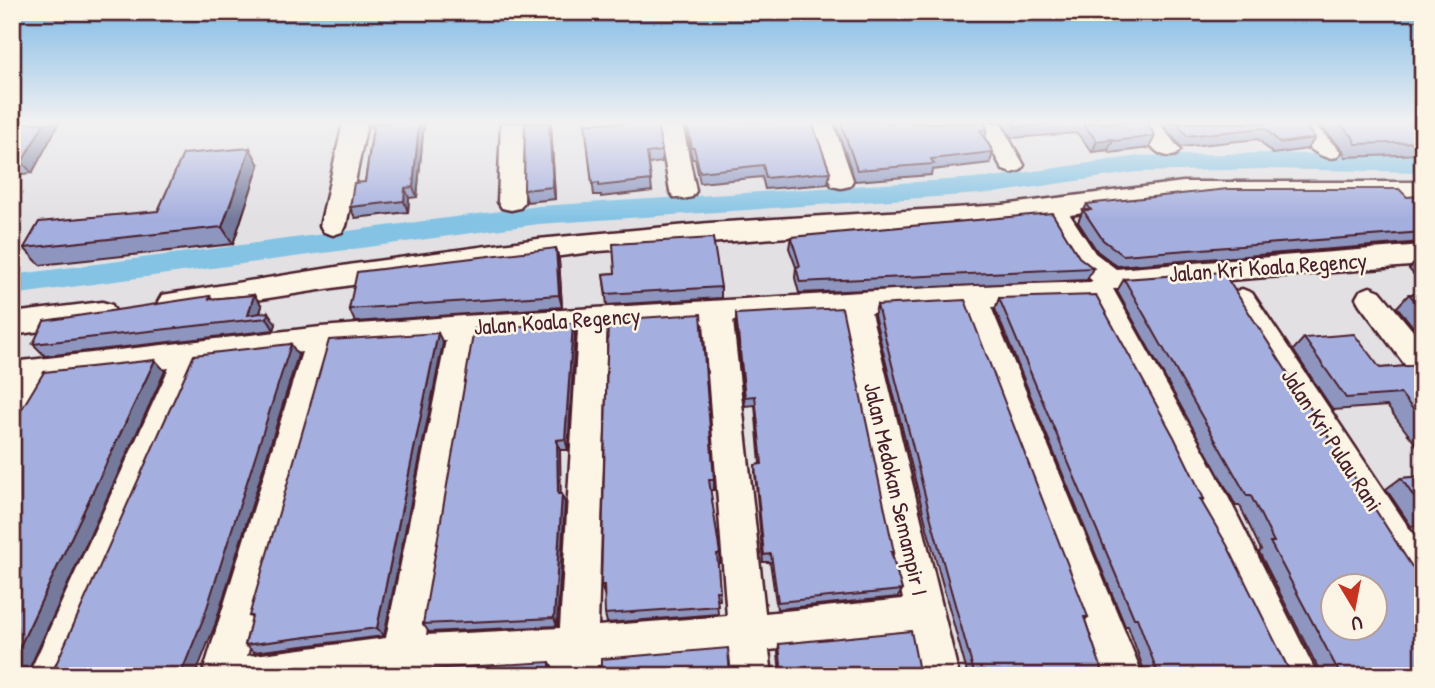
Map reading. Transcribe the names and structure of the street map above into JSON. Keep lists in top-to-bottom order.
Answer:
{
  "streets": {
    "street": [
      "Jalan Kri Koala Regency",
      "Jalan Koala Regency",
      "Jalan Kri Pulau Rani",
      "Jalan Medokan Semampir I"
    ]
  },
  "crossings": [
    ["Jalan Kri Koala Regency", "Jalan Koala Regency"],
    ["Jalan Koala Regency", "Jalan Medokan Semampir I"]
  ],
  "north": "bottom"
}
